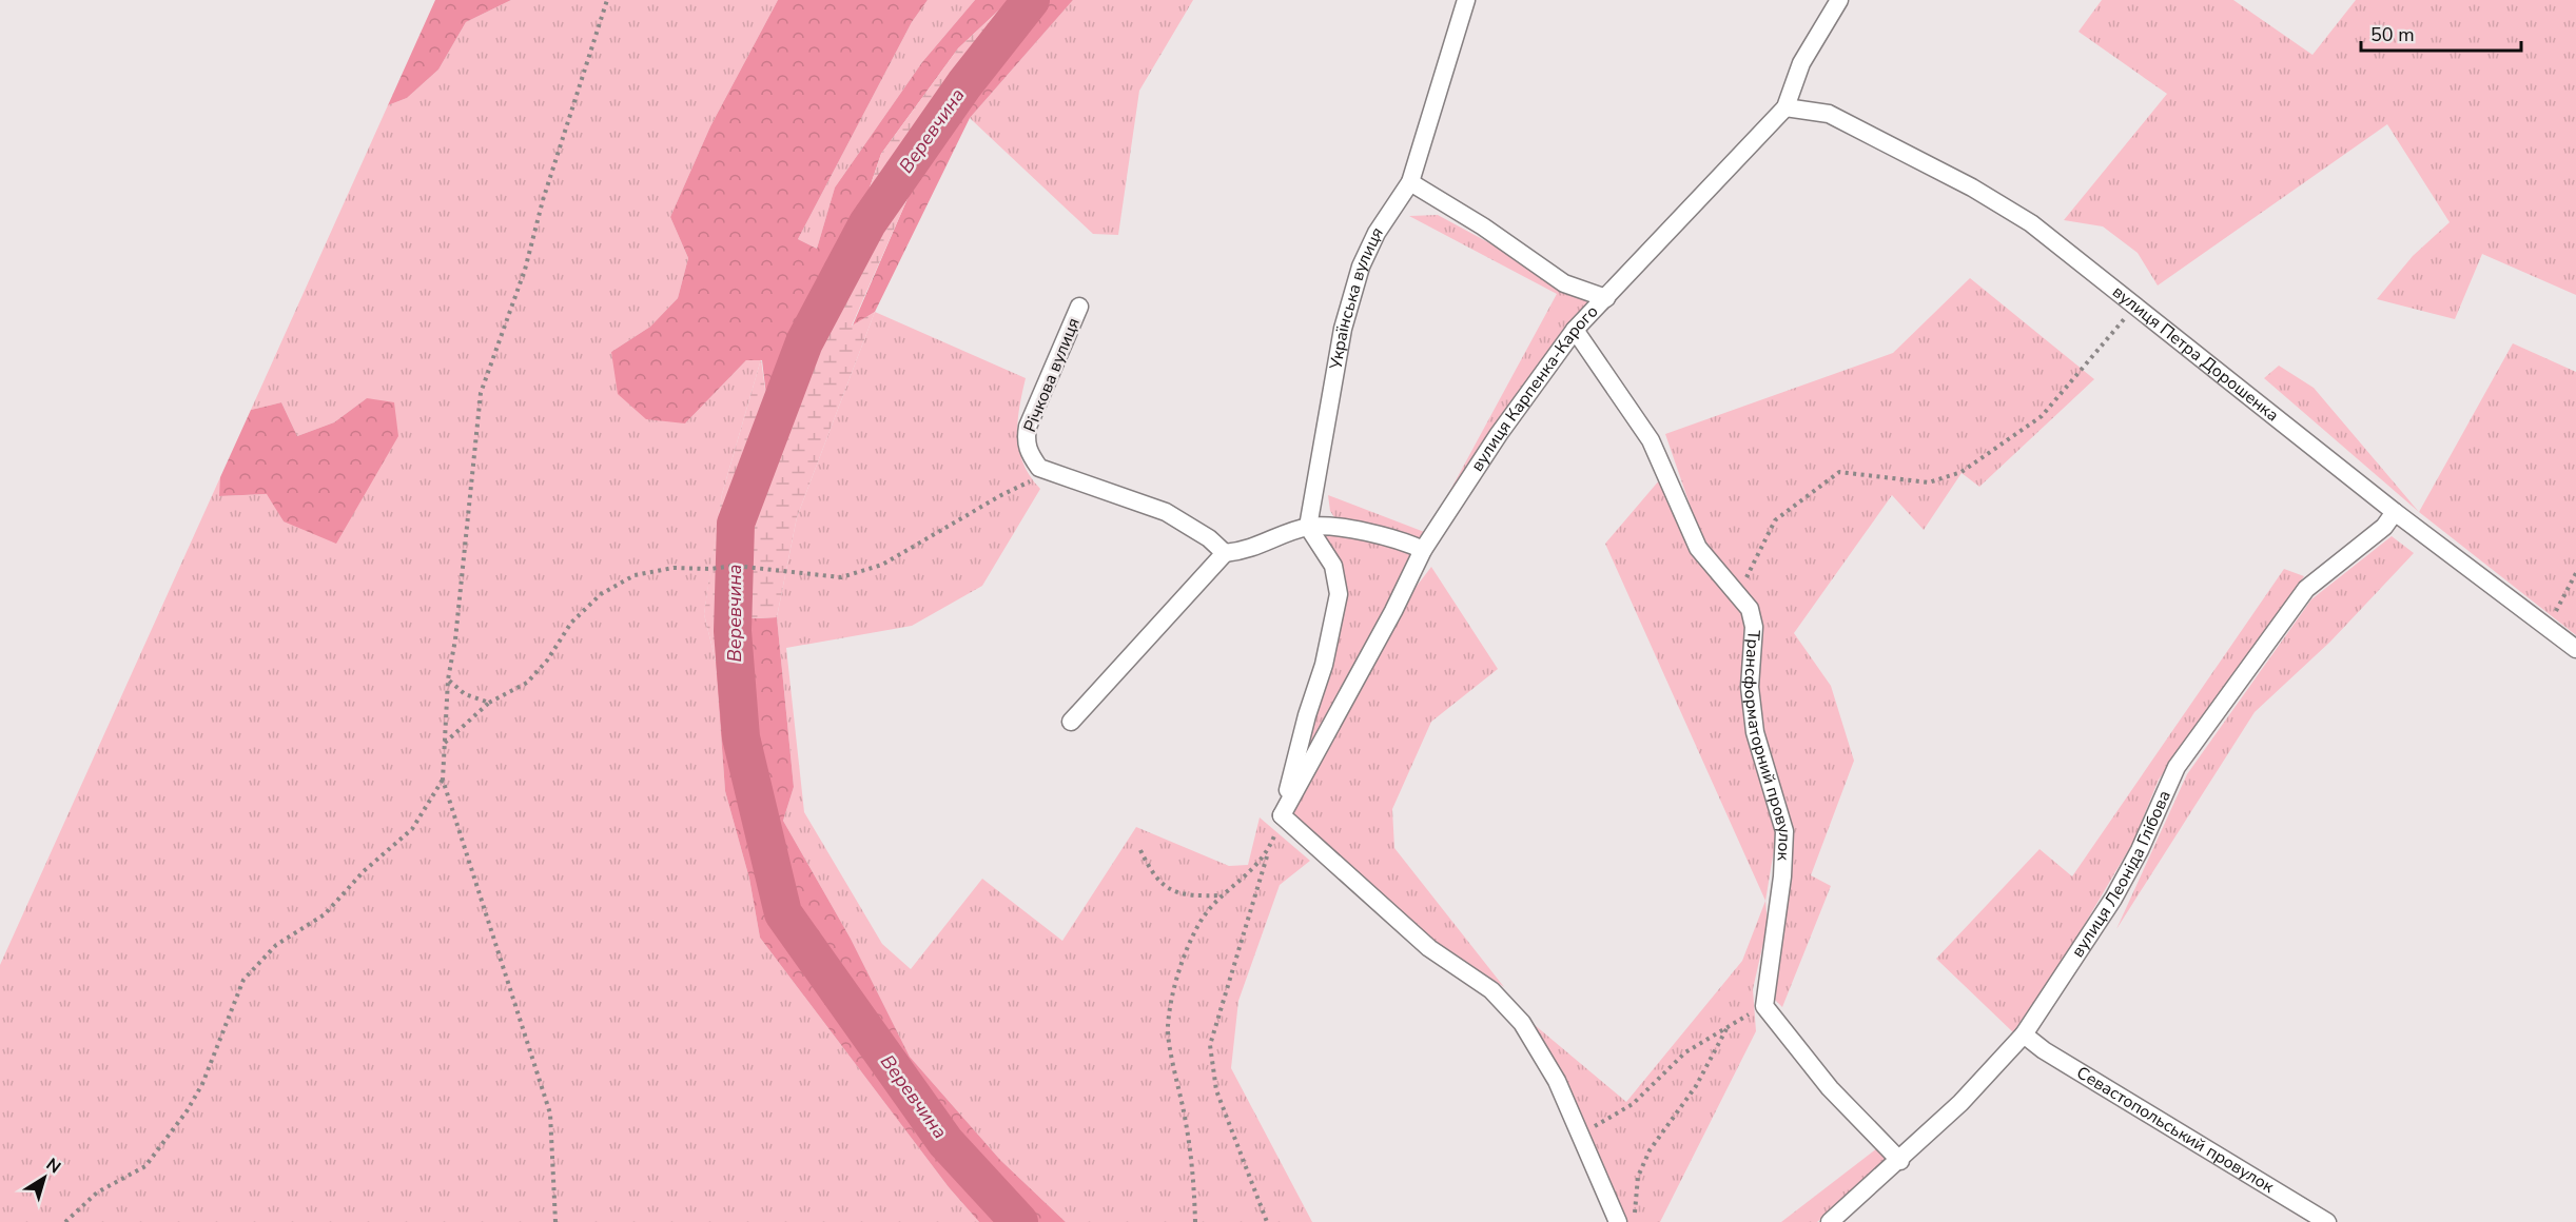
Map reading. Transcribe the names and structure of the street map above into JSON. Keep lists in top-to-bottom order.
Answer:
{
  "streets": {
    "street": [
      "Українська вулиця",
      "вулиця Петра Дорошенка",
      "Річкова вулиця",
      "вулиця Карпенка-Карого",
      "Трансформаторний провулок",
      "вулиця Леоніда Глібова",
      "Севастопольський провулок"
    ]
  },
  "crossings": [
    ["вулиця Петра Дорошенка", "вулиця Карпенка-Карого"],
    ["вулиця Петра Дорошенка", "вулиця Леоніда Глібова"],
    ["вулиця Карпенка-Карого", "Трансформаторний провулок"],
    ["вулиця Леоніда Глібова", "Севастопольський провулок"]
  ],
  "water": ["Веревчина"],
  "scale_bar": "50 m",
  "north": "top right"
}
